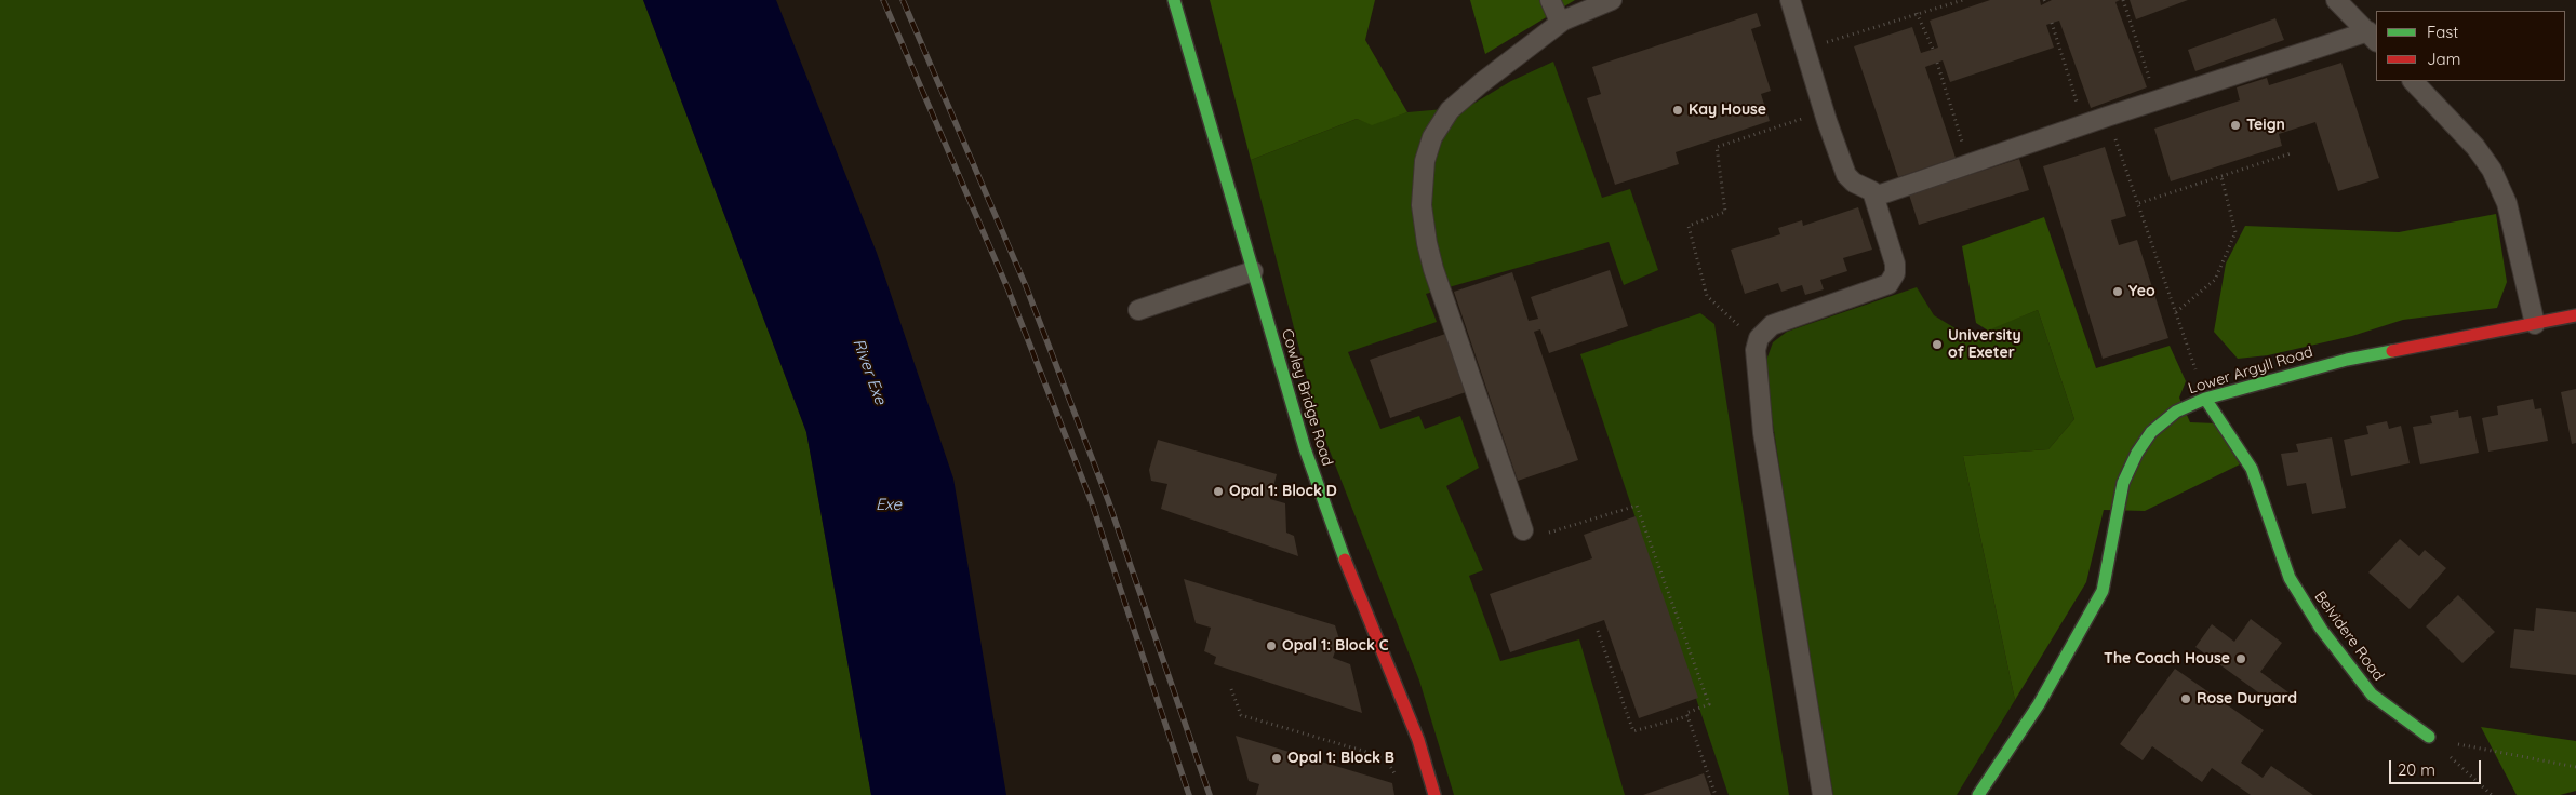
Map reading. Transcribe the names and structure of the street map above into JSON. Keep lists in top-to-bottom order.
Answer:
{
  "streets": {
    "main road": ["Lower Argyll Road", "Cowley Bridge Road", "Belvidere Road"]
  },
  "crossings": [
    ["Lower Argyll Road", "Belvidere Road"]
  ],
  "water": ["River Exe", "Exe"],
  "places": [
    "Kay House",
    "Teign",
    "Yeo",
    "University of Exeter",
    "Opal 1: Block D",
    "Opal 1: Block C",
    "The Coach House",
    "Rose Duryard",
    "Opal 1: Block B"
  ],
  "legend": ["Fast", "Jam"],
  "scale_bar": "20 m"
}
